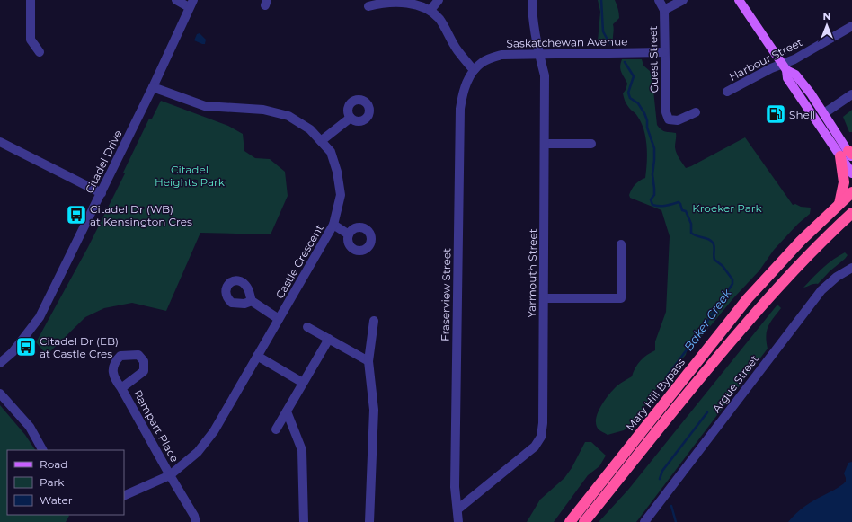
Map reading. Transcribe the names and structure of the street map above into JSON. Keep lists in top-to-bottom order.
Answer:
{
  "streets": {
    "highway": ["Mary Hill Bypass"],
    "street": [
      "Saskatchewan Avenue",
      "Guest Street",
      "Harbour Street",
      "Citadel Drive",
      "Castle Crescent",
      "Yarmouth Street",
      "Fraserview Street",
      "Argue Street",
      "Rampart Place"
    ]
  },
  "crossings": [
    ["Saskatchewan Avenue", "Guest Street"],
    ["Saskatchewan Avenue", "Yarmouth Street"],
    ["Saskatchewan Avenue", "Fraserview Street"],
    ["Citadel Drive", "Castle Crescent"],
    ["Castle Crescent", "Rampart Place"],
    ["Yarmouth Street", "Fraserview Street"]
  ],
  "water": ["Baker Creek"],
  "parks": ["Citadel Heights Park", "Kroeker Park"],
  "places": {
    "fuel station": ["Shell"],
    "bus stop": ["Citadel Dr (WB) at Kensington Cres", "Citadel Dr (EB) at Castle Cres"]
  },
  "legend": ["Road", "Park", "Water"],
  "north": "top"
}
